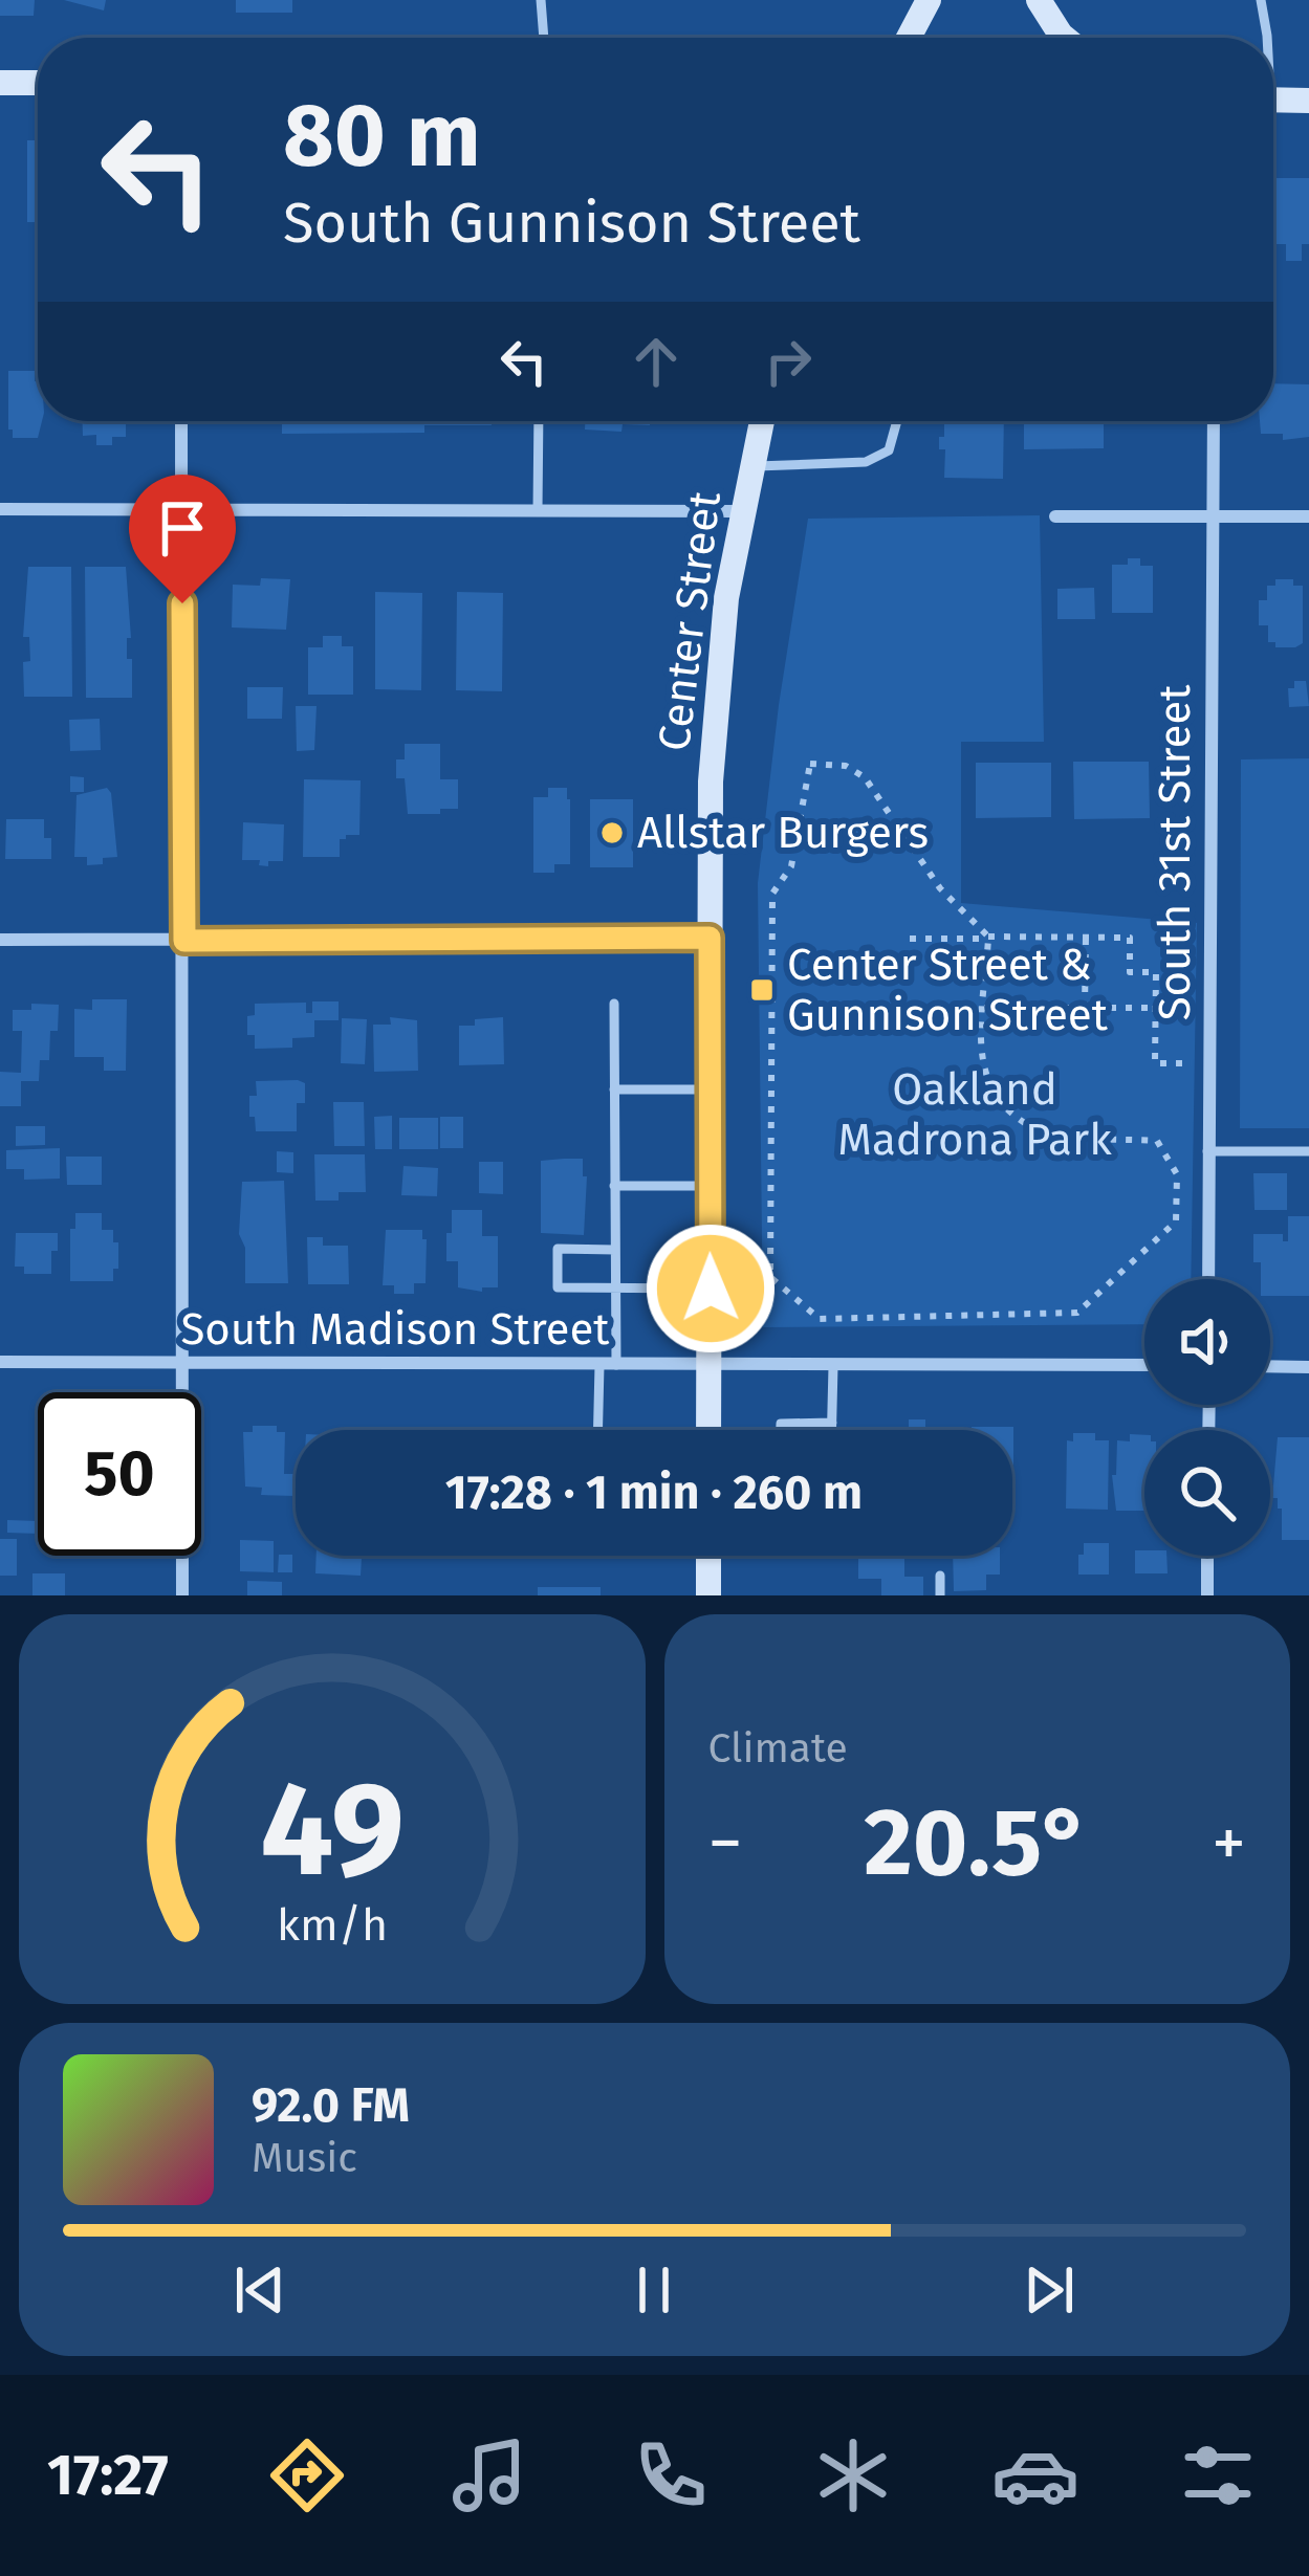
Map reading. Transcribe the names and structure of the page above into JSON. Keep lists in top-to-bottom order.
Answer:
{
  "streets": {
    "main road": ["Center Street"],
    "street": ["South 31st Street", "South Madison Street"]
  },
  "crossings": [
    ["Center Street", "South Madison Street"]
  ],
  "parks": ["Oakland Madrona Park"],
  "places": {
    "other": ["Allstar Burgers"],
    "transit": ["Center Street & Gunnison Street"]
  },
  "page": {
    "turn": ["80 m", "South Gunnison Street"],
    "limit": "50",
    "trip": "17:28 · 1 min · 260 m",
    "tile": "Climate",
    "heat": ["−", "20.5°", "+"],
    "song": ["92.0 FM", "Music"],
    "tabs": "17:27",
    "gauge": ["49", "km/h"]
  }
}
